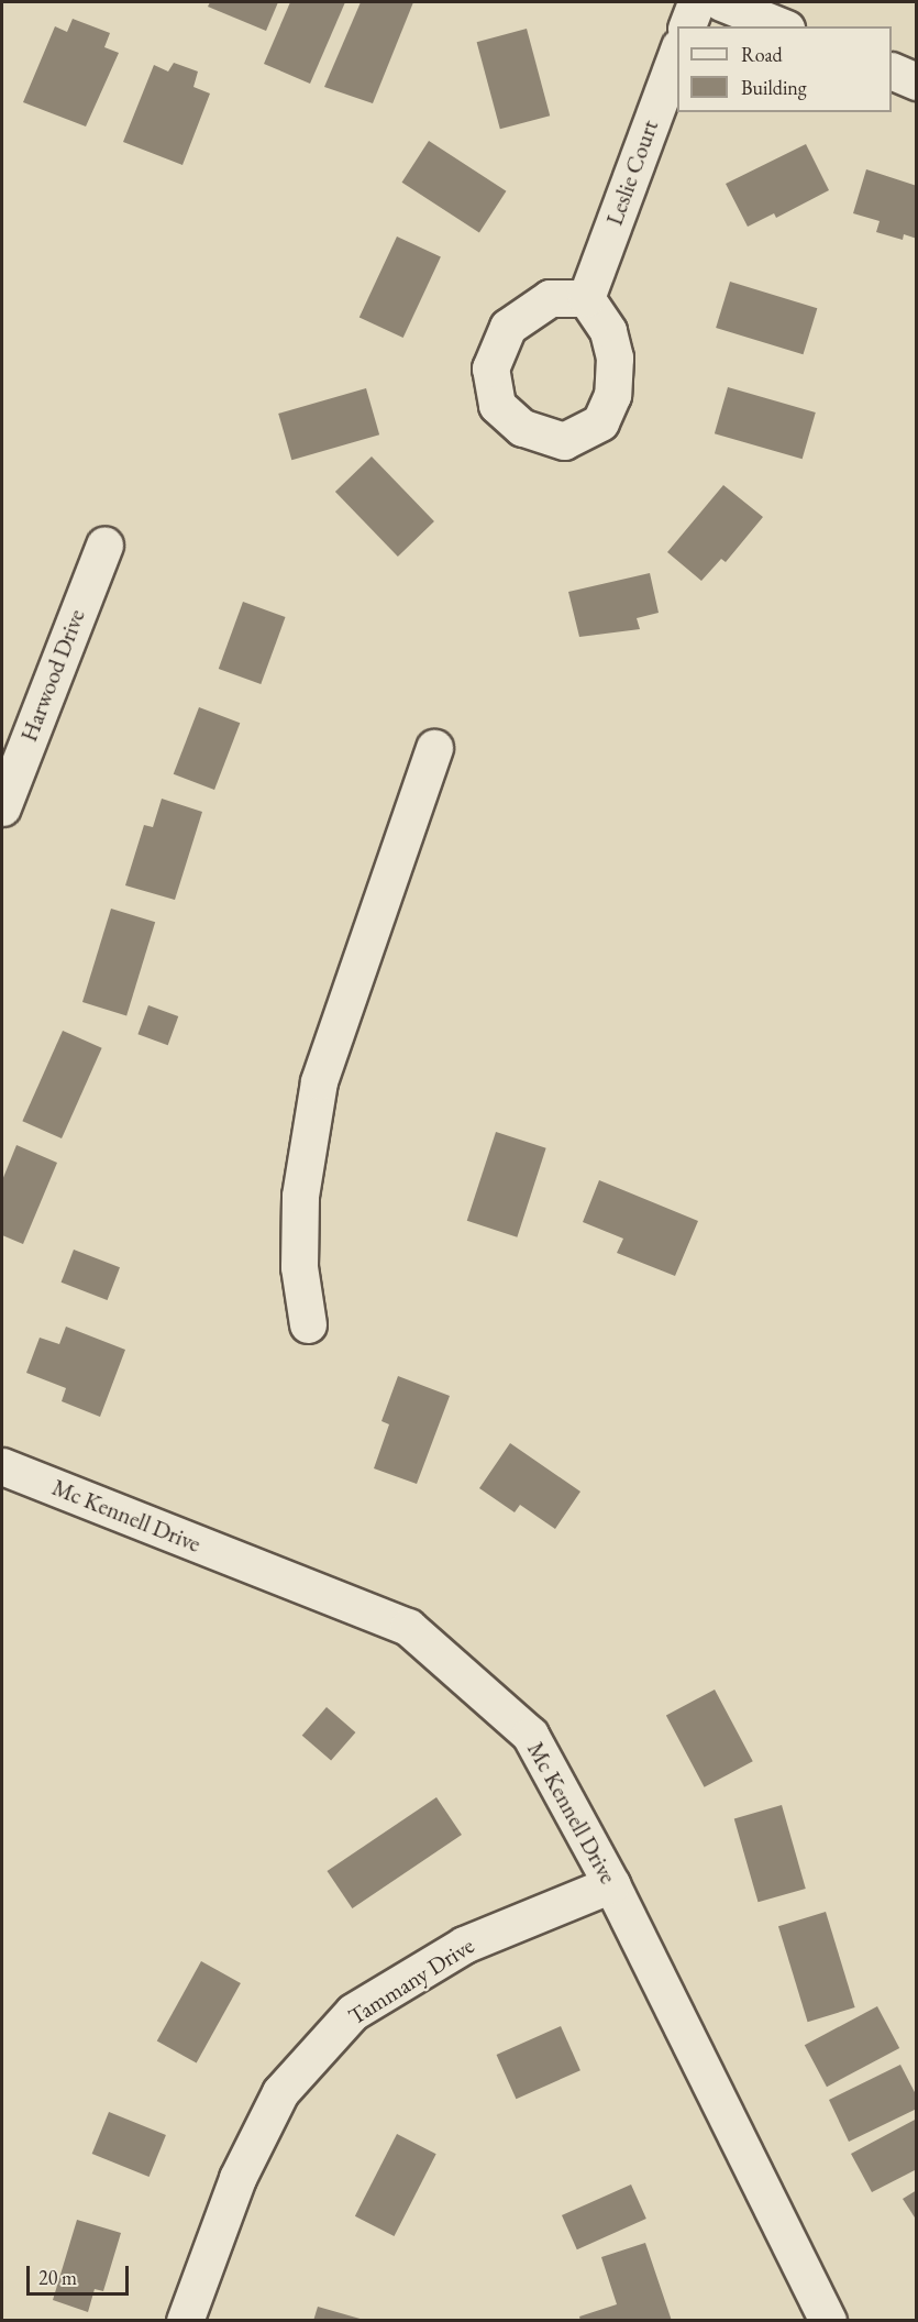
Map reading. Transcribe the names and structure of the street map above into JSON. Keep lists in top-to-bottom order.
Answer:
{
  "streets": {
    "street": [
      "Leslie Court",
      "Harwood Drive",
      "Mc Kennell Drive",
      "Tammany Drive"
    ]
  },
  "crossings": [
    ["Mc Kennell Drive", "Tammany Drive"]
  ],
  "legend": ["Road", "Building"],
  "scale_bar": "20 m"
}
